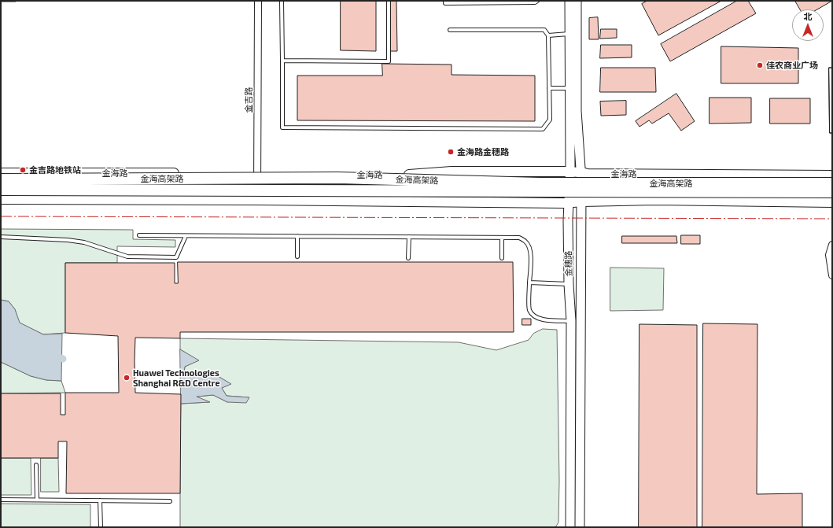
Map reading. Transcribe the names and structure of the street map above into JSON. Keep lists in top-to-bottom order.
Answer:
{
  "streets": {
    "highway": ["金海高架路"],
    "main road": ["金海路"],
    "street": ["金吉路", "金穗路"]
  },
  "crossings": [
    ["金吉路", "金海路"],
    ["金海路", "金穗路"]
  ],
  "places": [
    "佳农商业广场",
    "金海路金穗路",
    "金吉路地铁站",
    "Huawei Technologies Shanghai R&D Centre"
  ],
  "north": "top"
}
